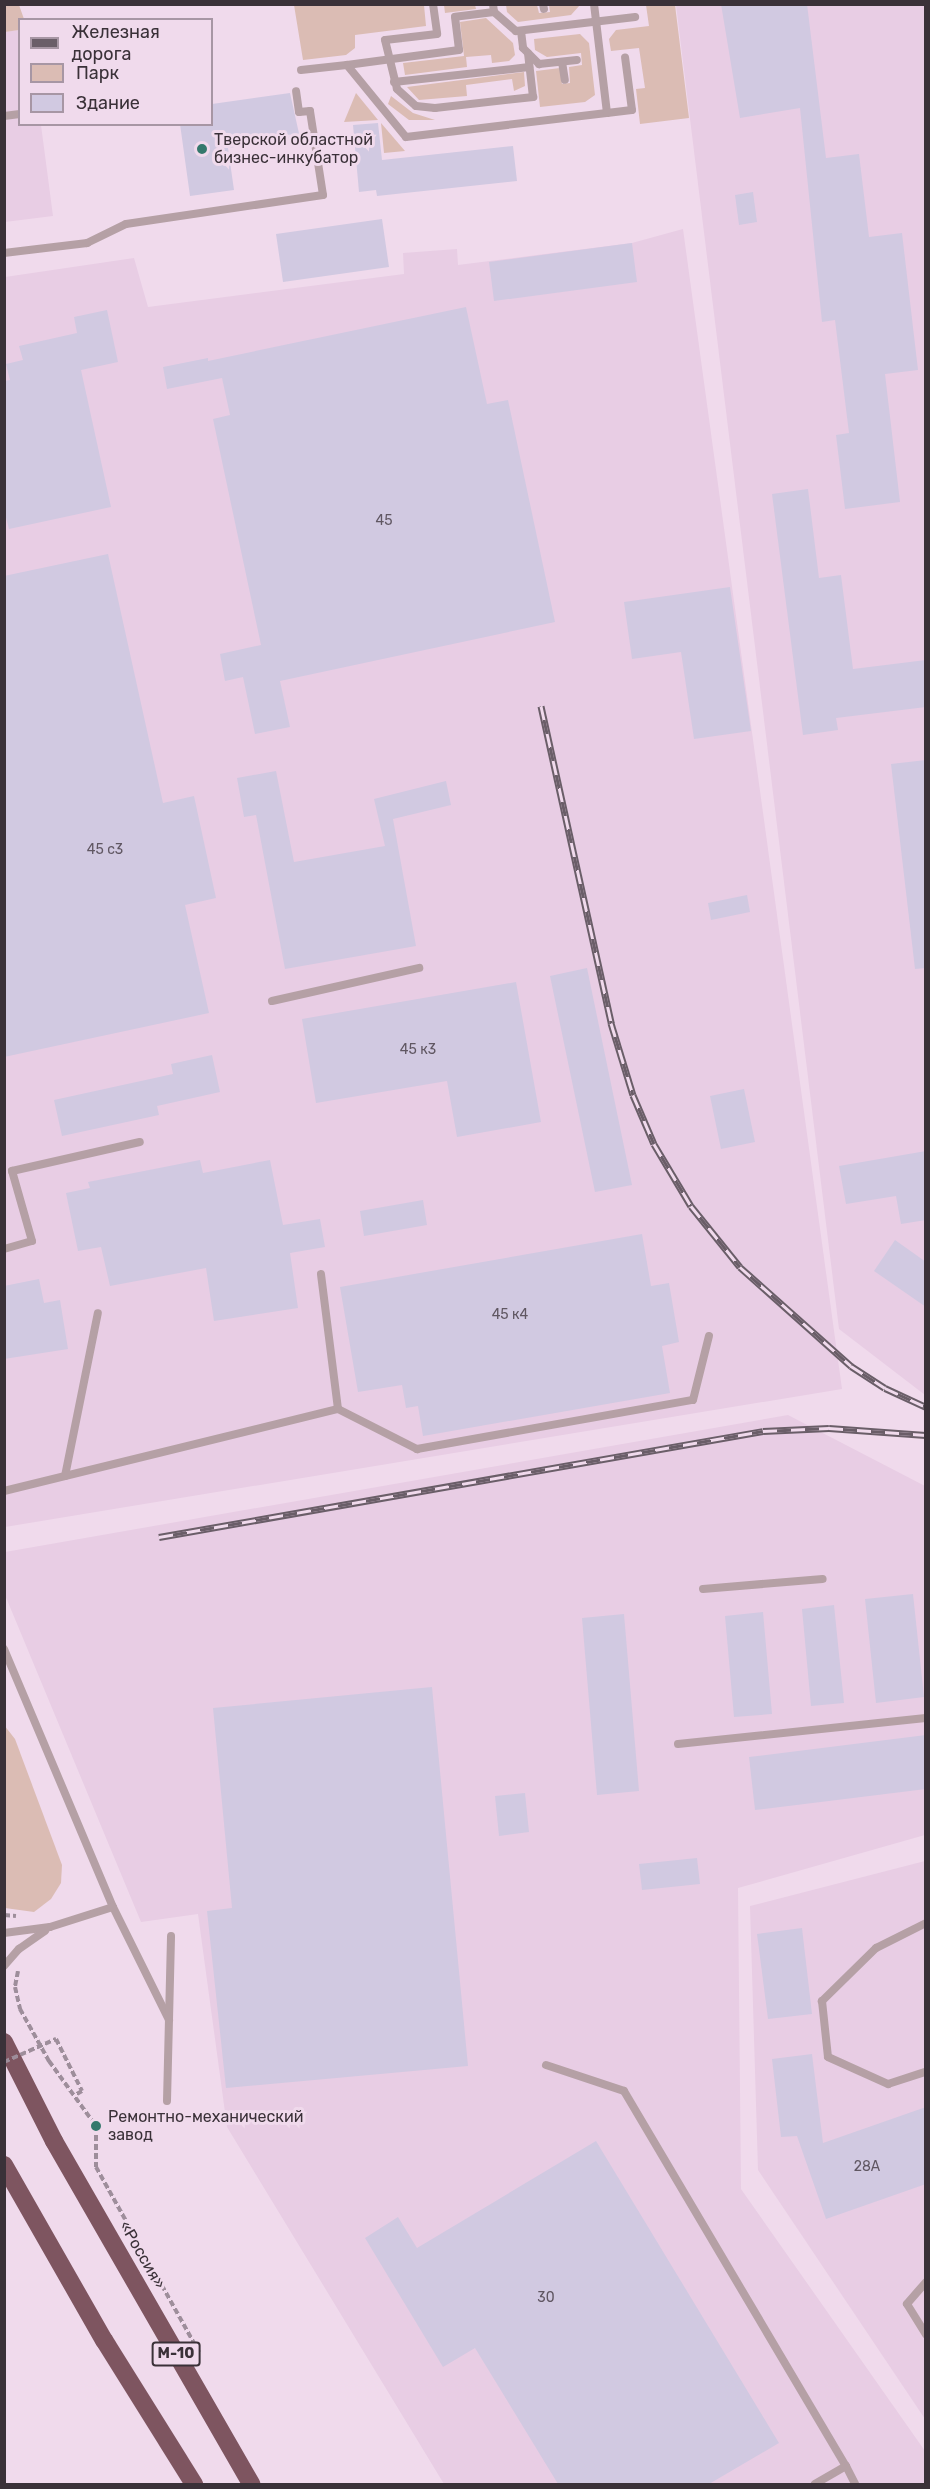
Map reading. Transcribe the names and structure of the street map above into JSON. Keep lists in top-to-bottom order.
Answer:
{
  "streets": {
    "highway": ["«Россия»", "М-10"]
  },
  "places": ["Тверской областной бизнес-инкубатор", "Ремонтно-механический завод"],
  "house_numbers": [
    "45",
    "45 с3",
    "45 к3",
    "45 к4",
    "28А",
    "30"
  ],
  "legend": ["Железная дорога", "Парк", "Здание"]
}
